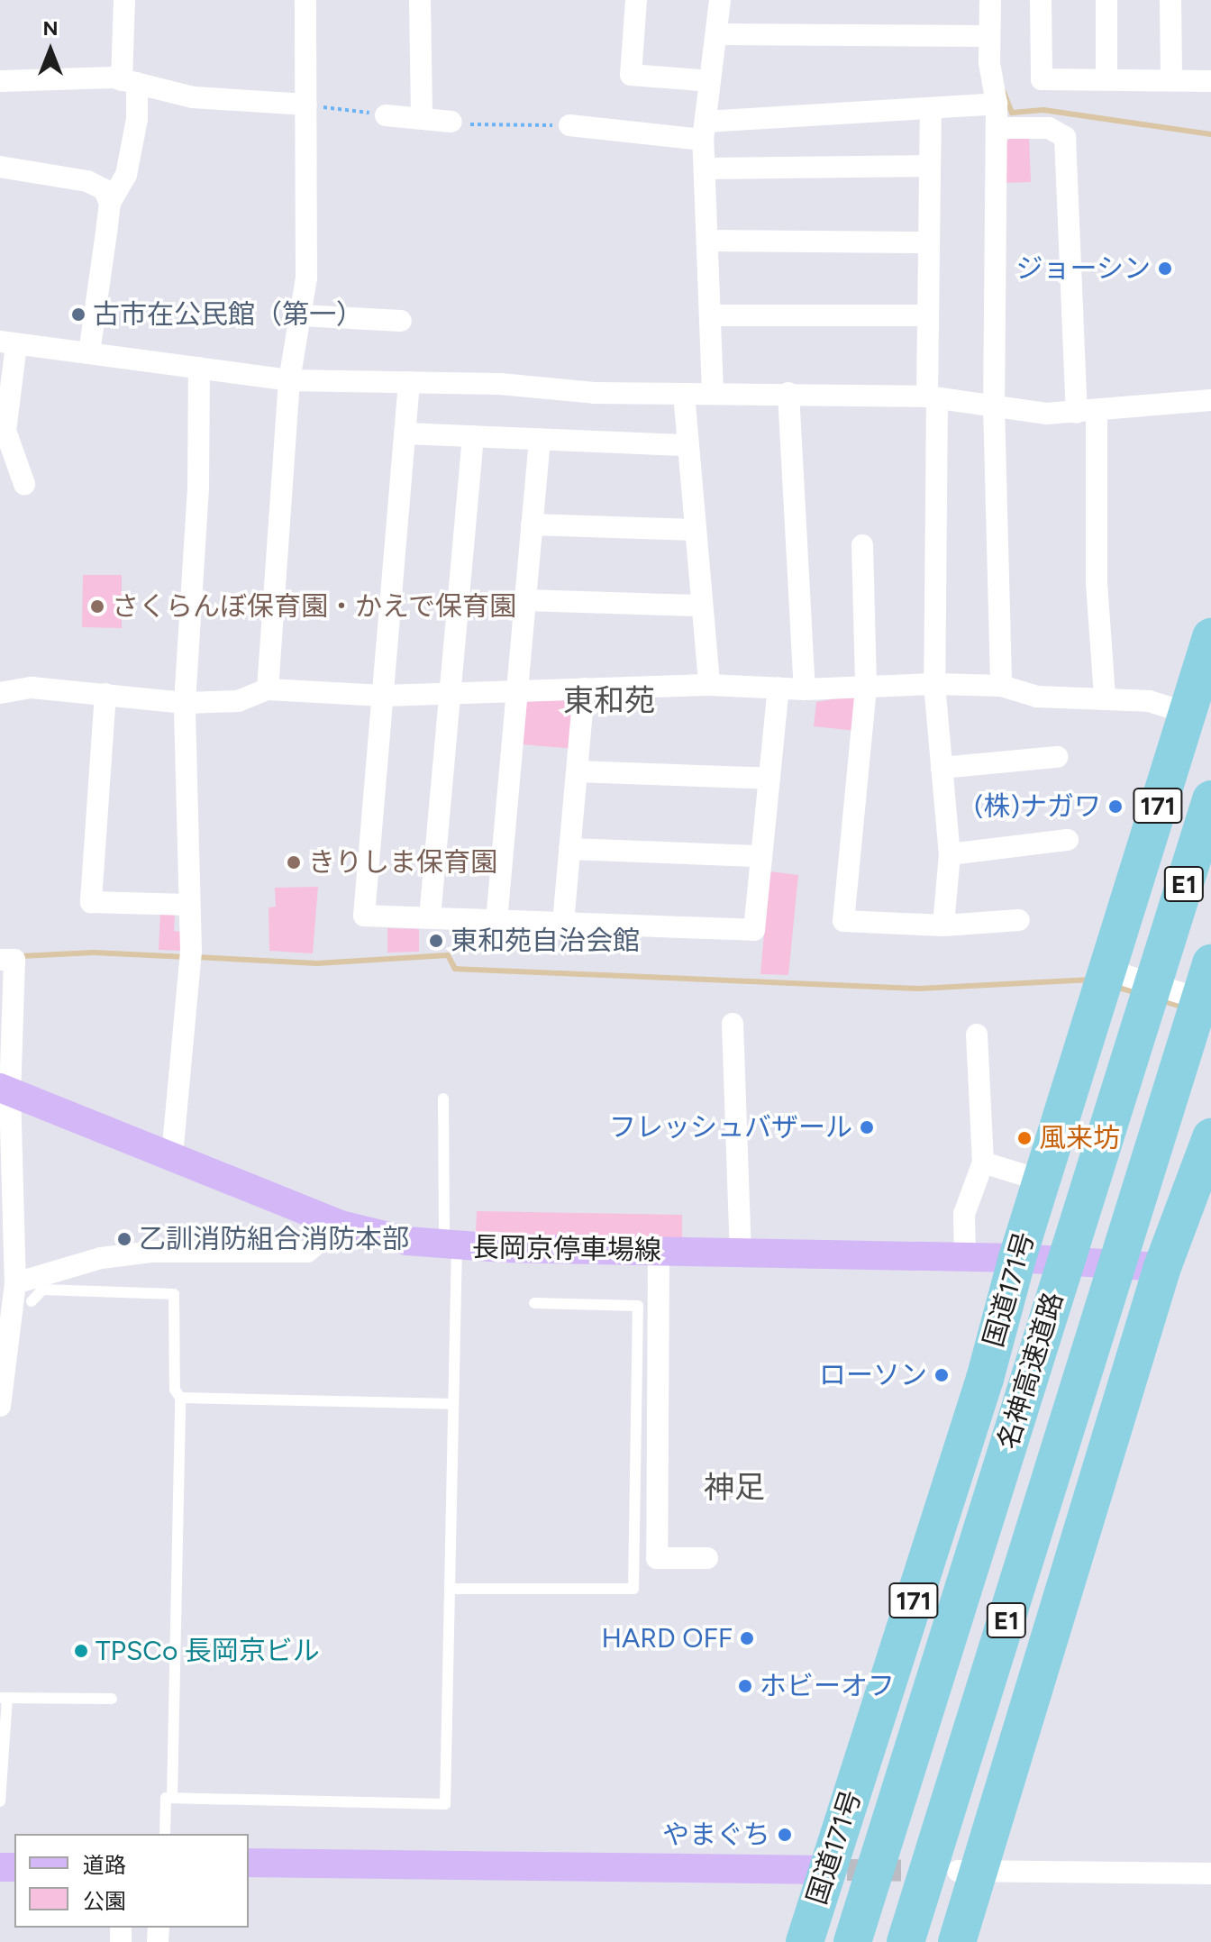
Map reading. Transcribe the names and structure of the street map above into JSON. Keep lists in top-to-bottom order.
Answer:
{
  "streets": {
    "highway": [
      "171",
      "E1",
      "国道171号",
      "名神高速道路"
    ],
    "main road": ["長岡京停車場線"]
  },
  "crossings": [
    ["長岡京停車場線", "国道171号"]
  ],
  "districts": ["東和苑", "神足"],
  "places": [
    "ジョーシン",
    "古市在公民館（第一）",
    "さくらんぼ保育園・かえで保育園",
    "(株)ナガワ",
    "きりしま保育園",
    "東和苑自治会館",
    "フレッシュバザール",
    "風来坊",
    "乙訓消防組合消防本部",
    "ローソン",
    "HARD OFF",
    "TPSCo 長岡京ビル",
    "ホビーオフ",
    "やまぐち"
  ],
  "legend": ["道路", "公園"],
  "north": "top"
}
